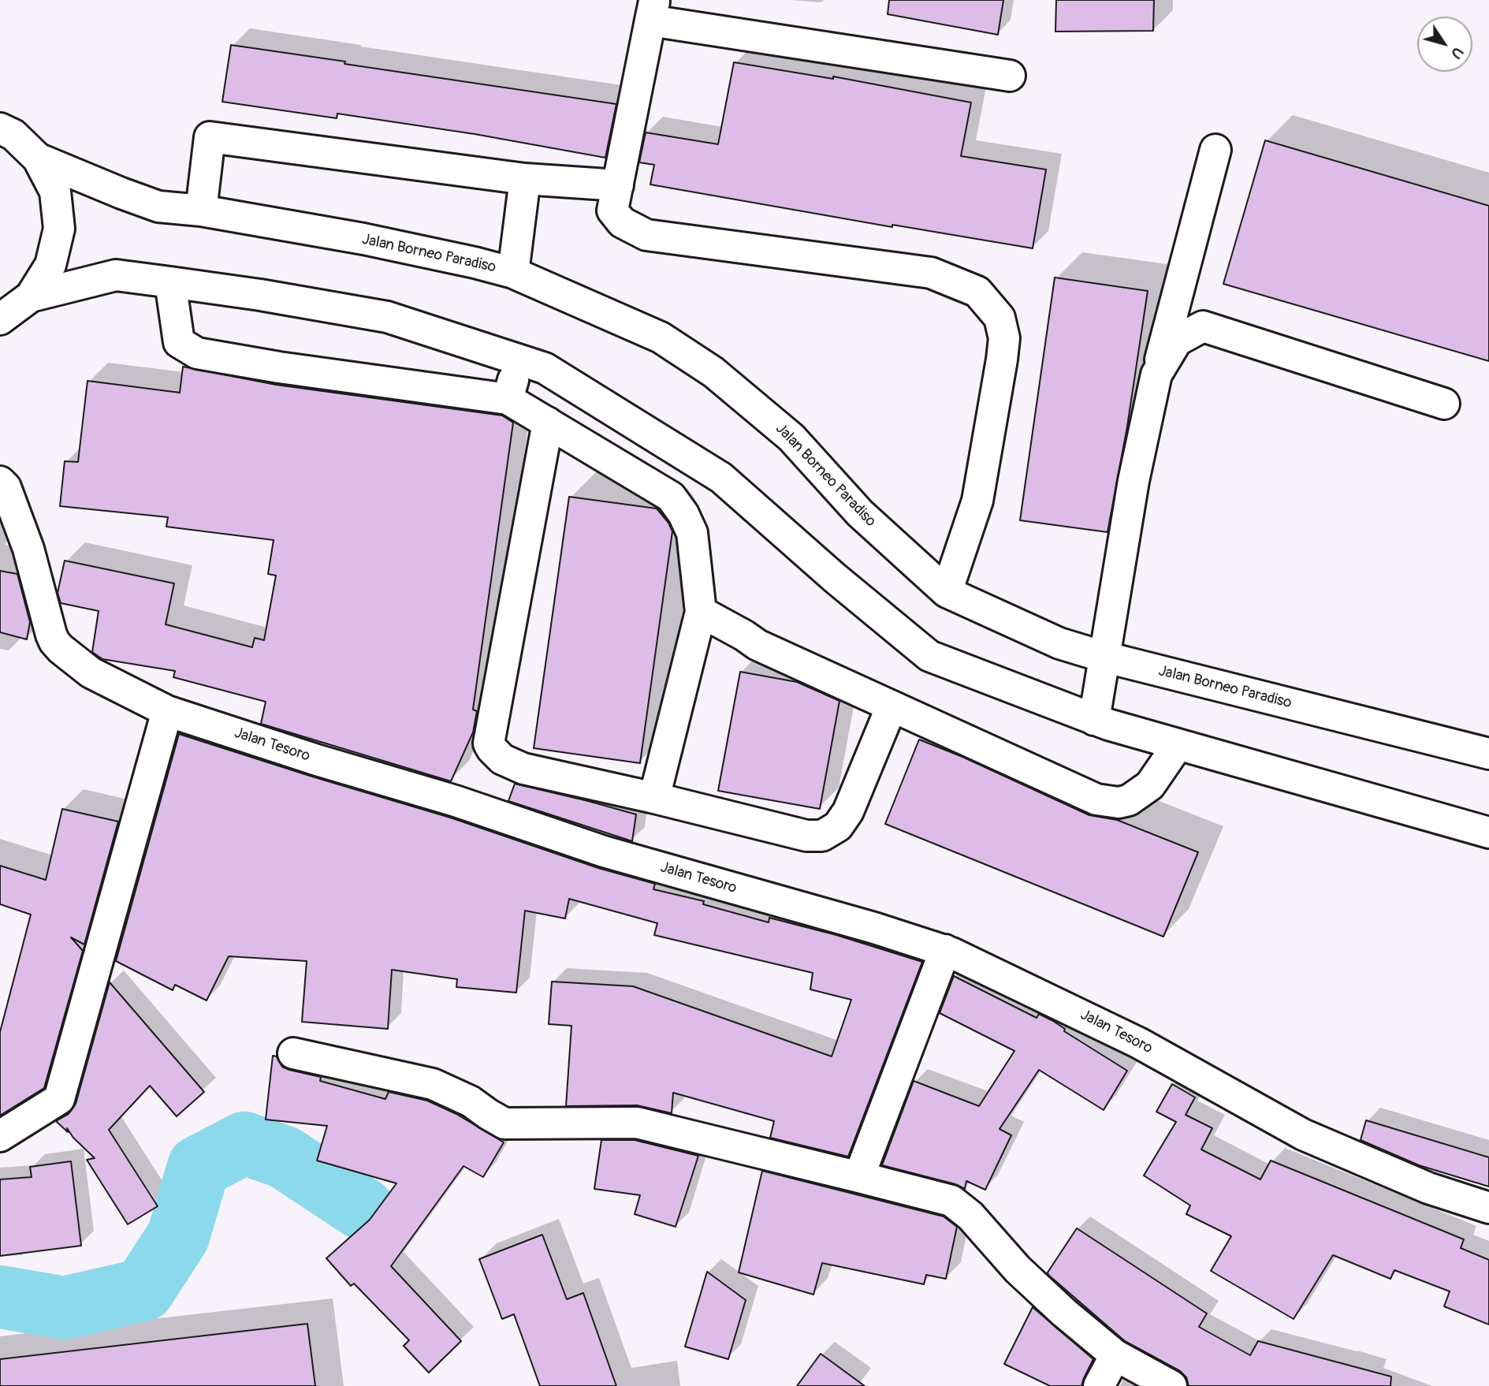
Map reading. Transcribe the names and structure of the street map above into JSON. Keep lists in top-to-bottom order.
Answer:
{
  "streets": {
    "street": ["Jalan Borneo Paradiso", "Jalan Tesoro"]
  },
  "north": "bottom right"
}
